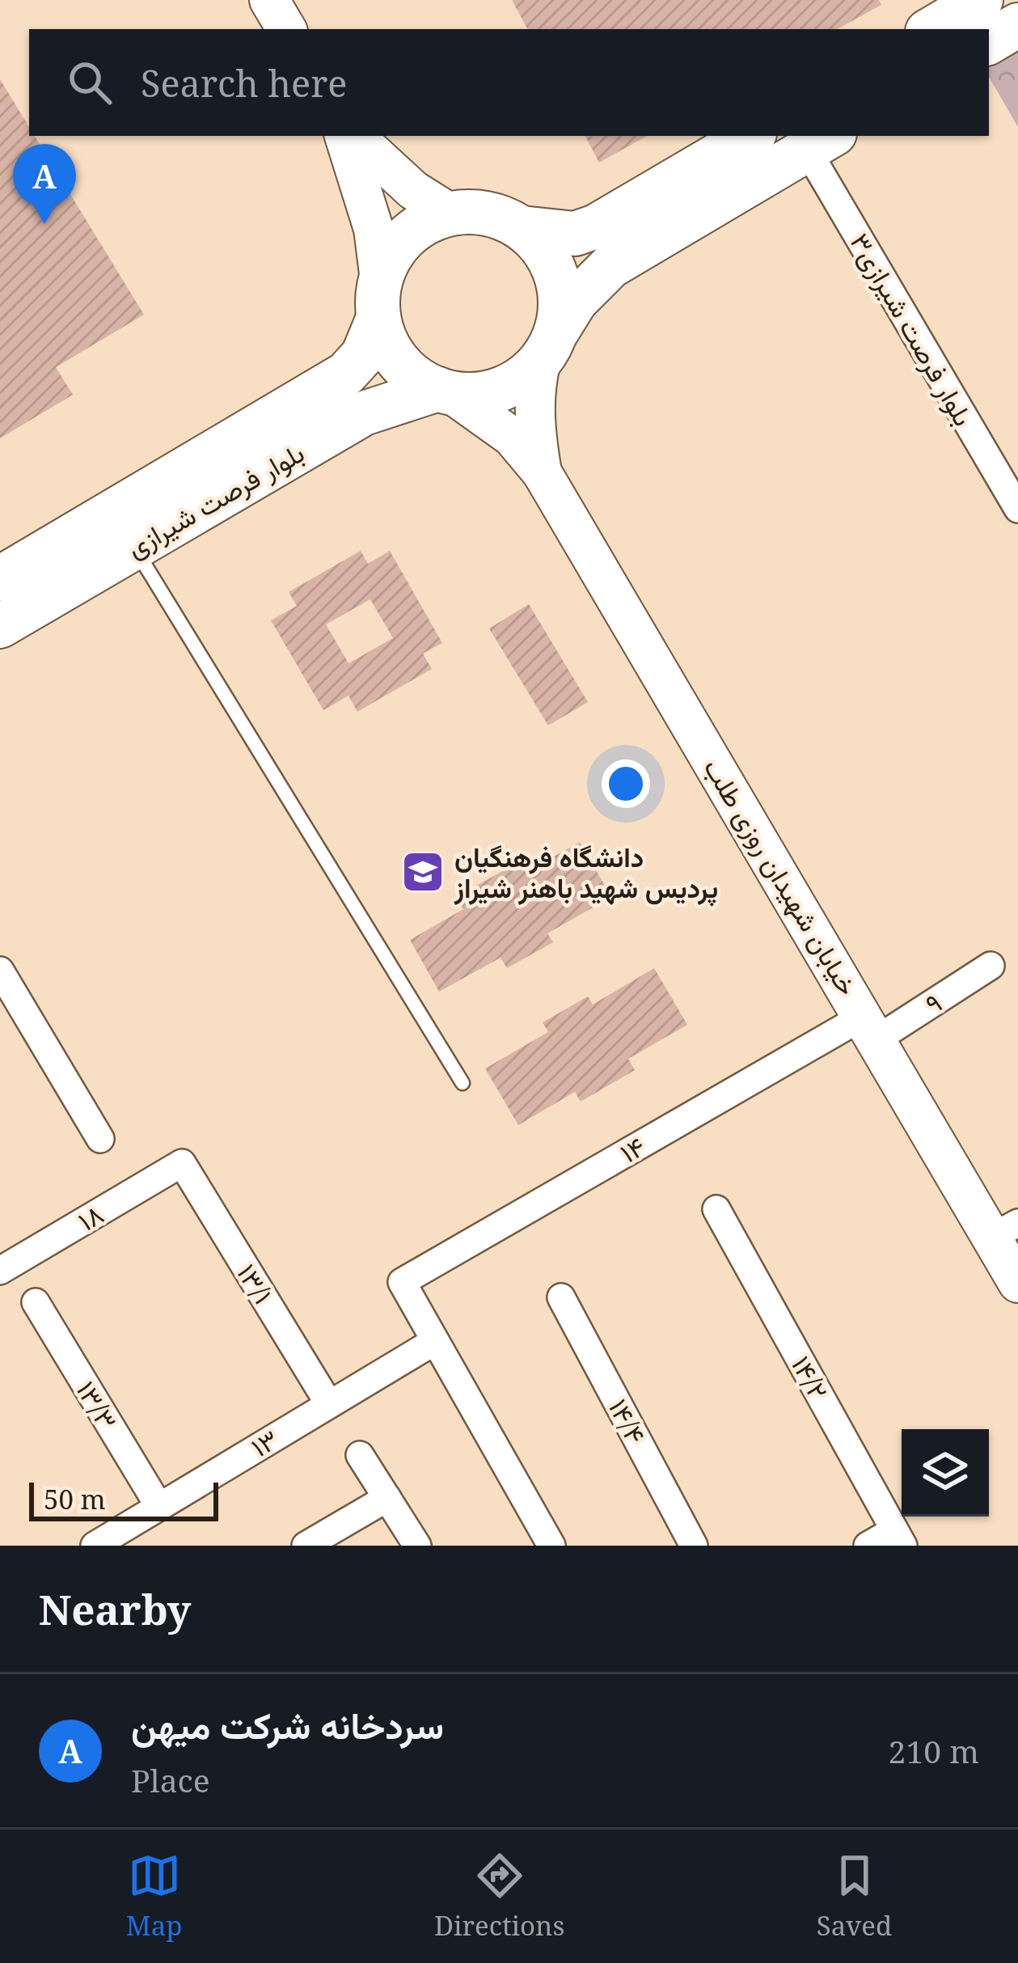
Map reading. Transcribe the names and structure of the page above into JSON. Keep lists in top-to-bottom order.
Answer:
{
  "streets": {
    "main road": ["بلوار فرصت شیرازی"],
    "street": [
      "۳بلوار فرصت شیرازی",
      "خیابان شهیدان روزی طلب",
      "۹",
      "۱۴",
      "۱۸",
      "۱۳/۱",
      "۱۴/۲",
      "۱۳/۳",
      "۱۴/۴",
      "۱۳"
    ]
  },
  "crossings": [
    ["بلوار فرصت شیرازی", "خیابان شهیدان روزی طلب"],
    ["خیابان شهیدان روزی طلب", "۹"],
    ["خیابان شهیدان روزی طلب", "۱۴"],
    ["۹", "۱۴"],
    ["۱۴", "۱۳"],
    ["۱۸", "۱۳/۱"],
    ["۱۳/۱", "۱۳"],
    ["۱۳/۳", "۱۳"]
  ],
  "places": {
    "school or university": ["دانشگاه فرهنگیان پردیس شهید باهنر شیراز"]
  },
  "scale_bar": "50 m",
  "page": {
    "search": "Search here",
    "pins": "A",
    "scale": "50 m",
    "heading": "Nearby",
    "list": [
      {
        "mark": "A",
        "name": "سردخانه شرکت میهن",
        "note": "Place",
        "value": "210 m"
      }
    ],
    "nav": ["Map", "Directions", "Saved"]
  }
}
